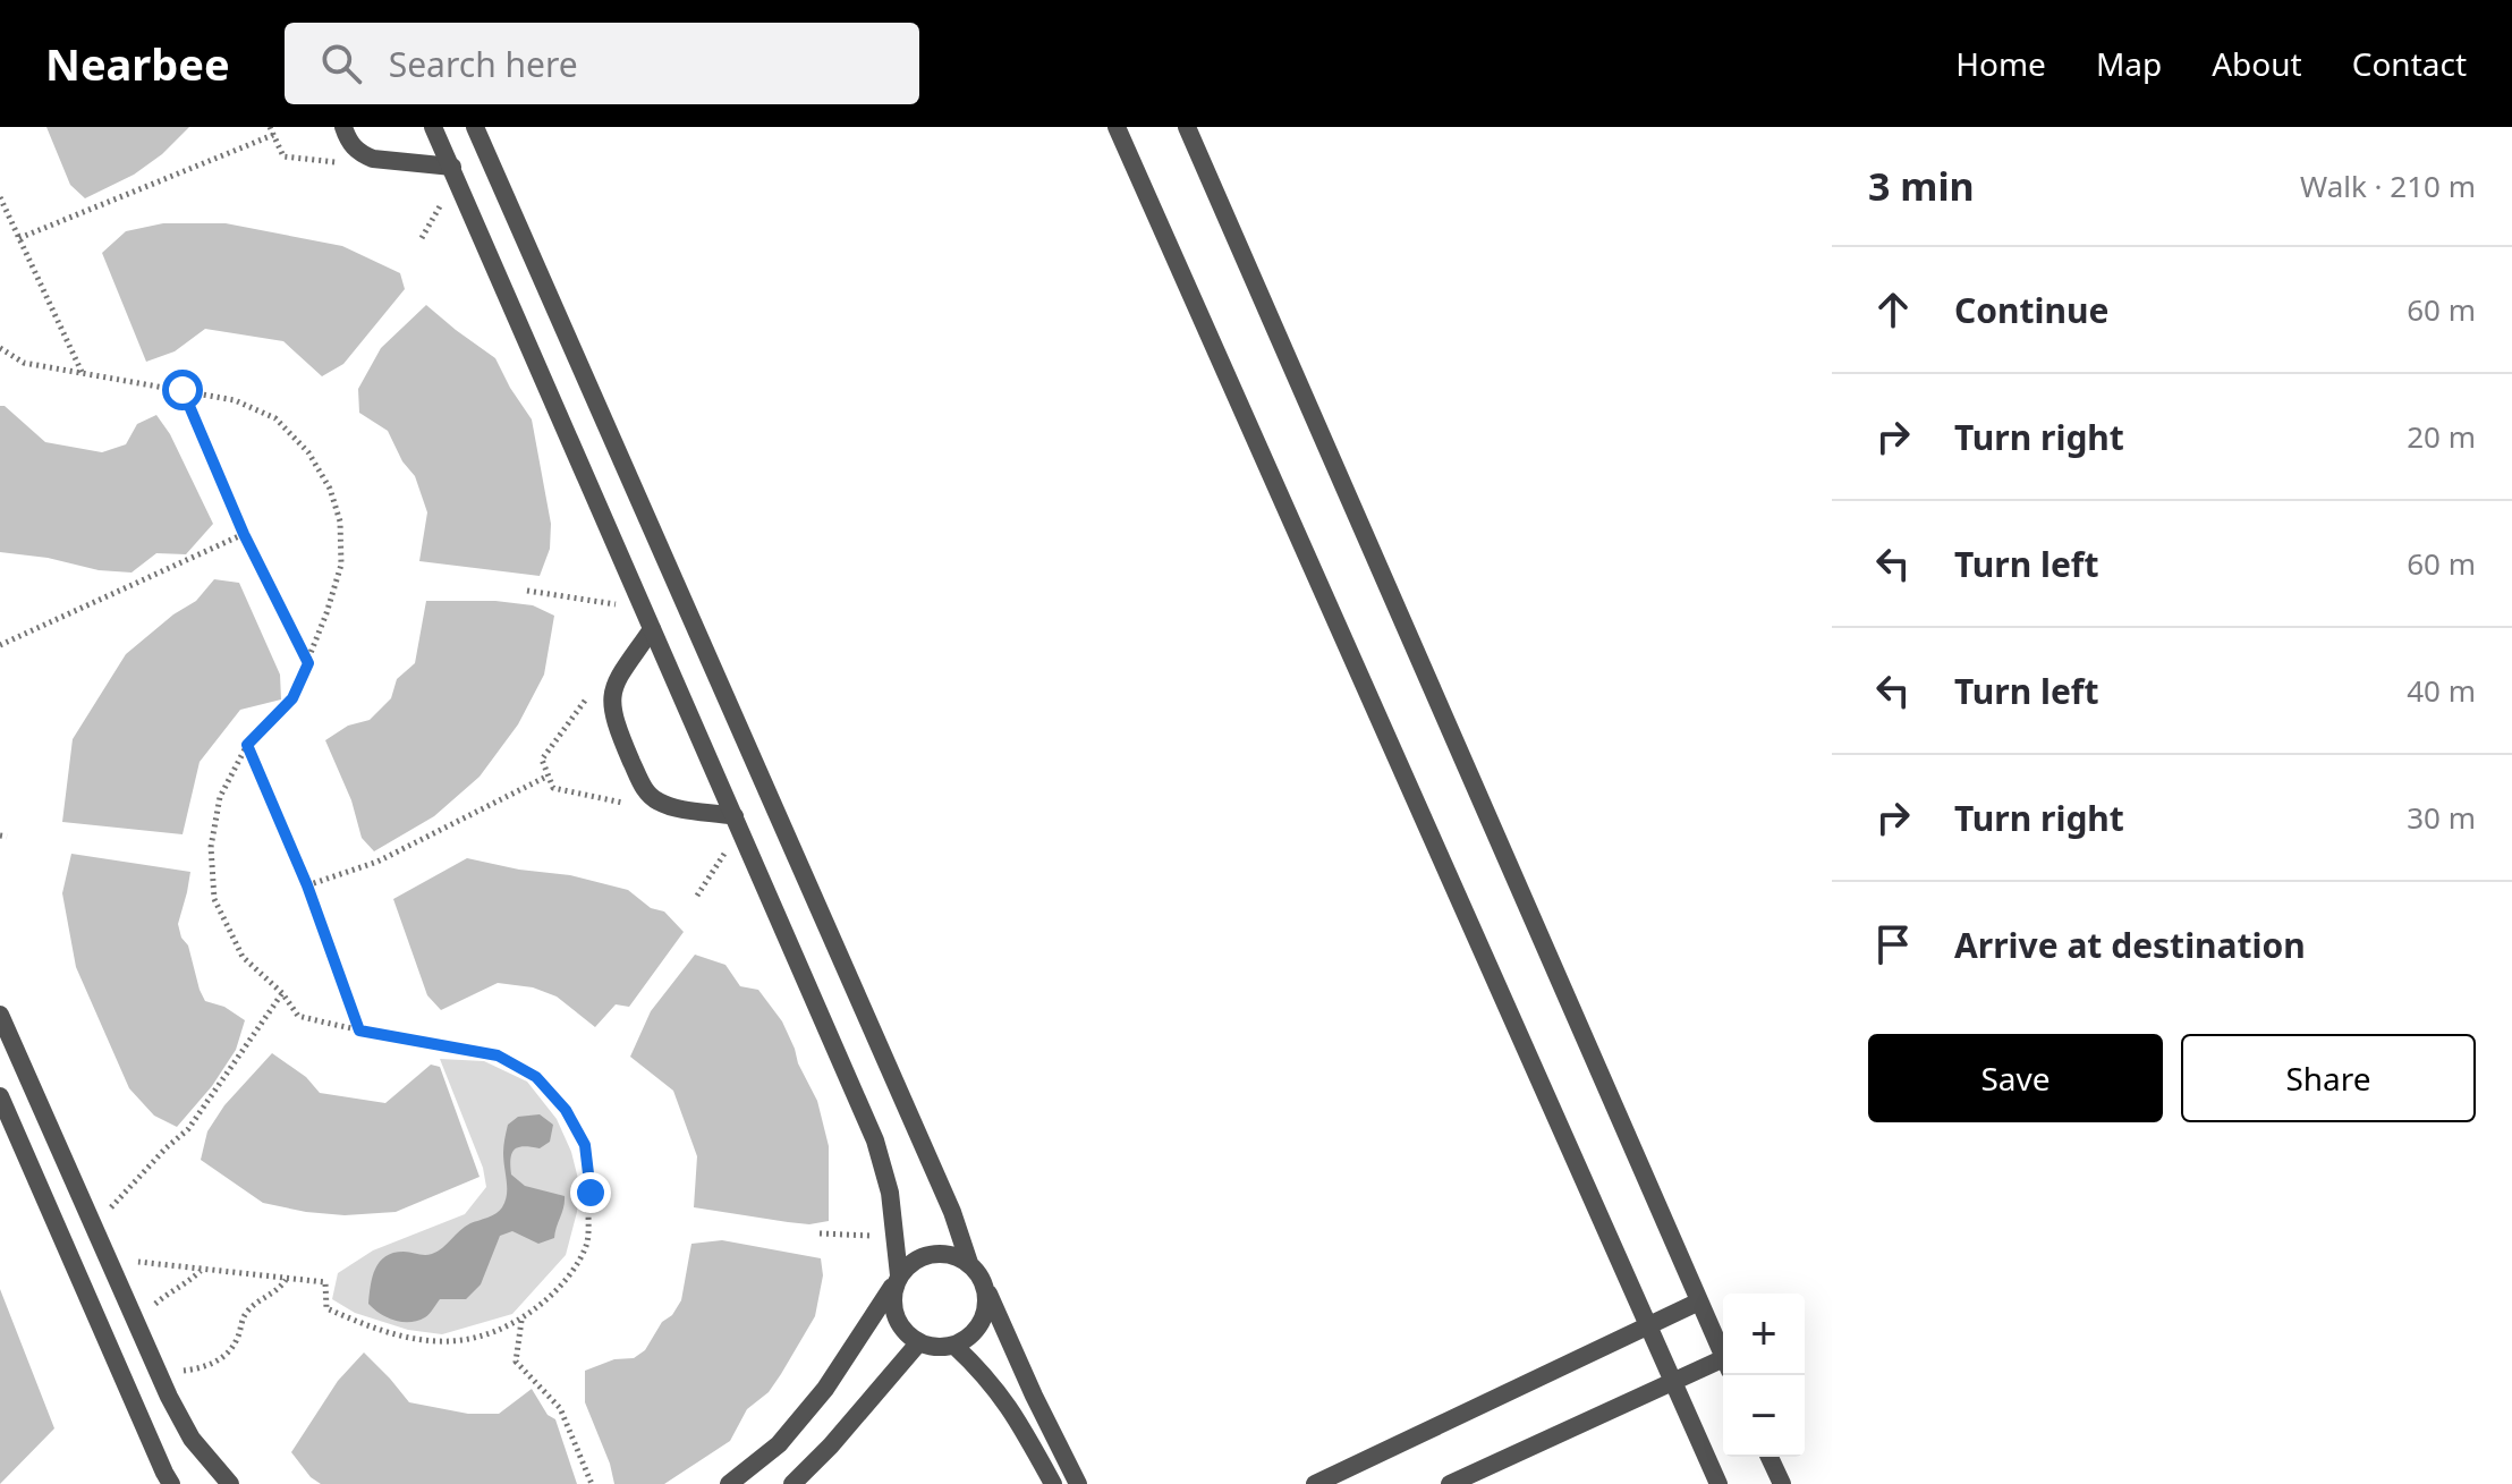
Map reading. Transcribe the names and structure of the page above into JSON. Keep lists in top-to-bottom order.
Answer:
{
  "page": {
    "header": "Nearbee",
    "search": "Search here",
    "nav": [
      "Home",
      "Map",
      "About",
      "Contact"
    ],
    "heading": ["3 min", "Walk · 210 m"],
    "list": [
      ["Continue", "60 m"],
      ["Turn right", "20 m"],
      ["Turn left", "60 m"],
      ["Turn left", "40 m"],
      ["Turn right", "30 m"],
      "Arrive at destination"
    ],
    "buttons": ["Save", "Share"],
    "map_buttons": ["+", "−"]
  }
}
